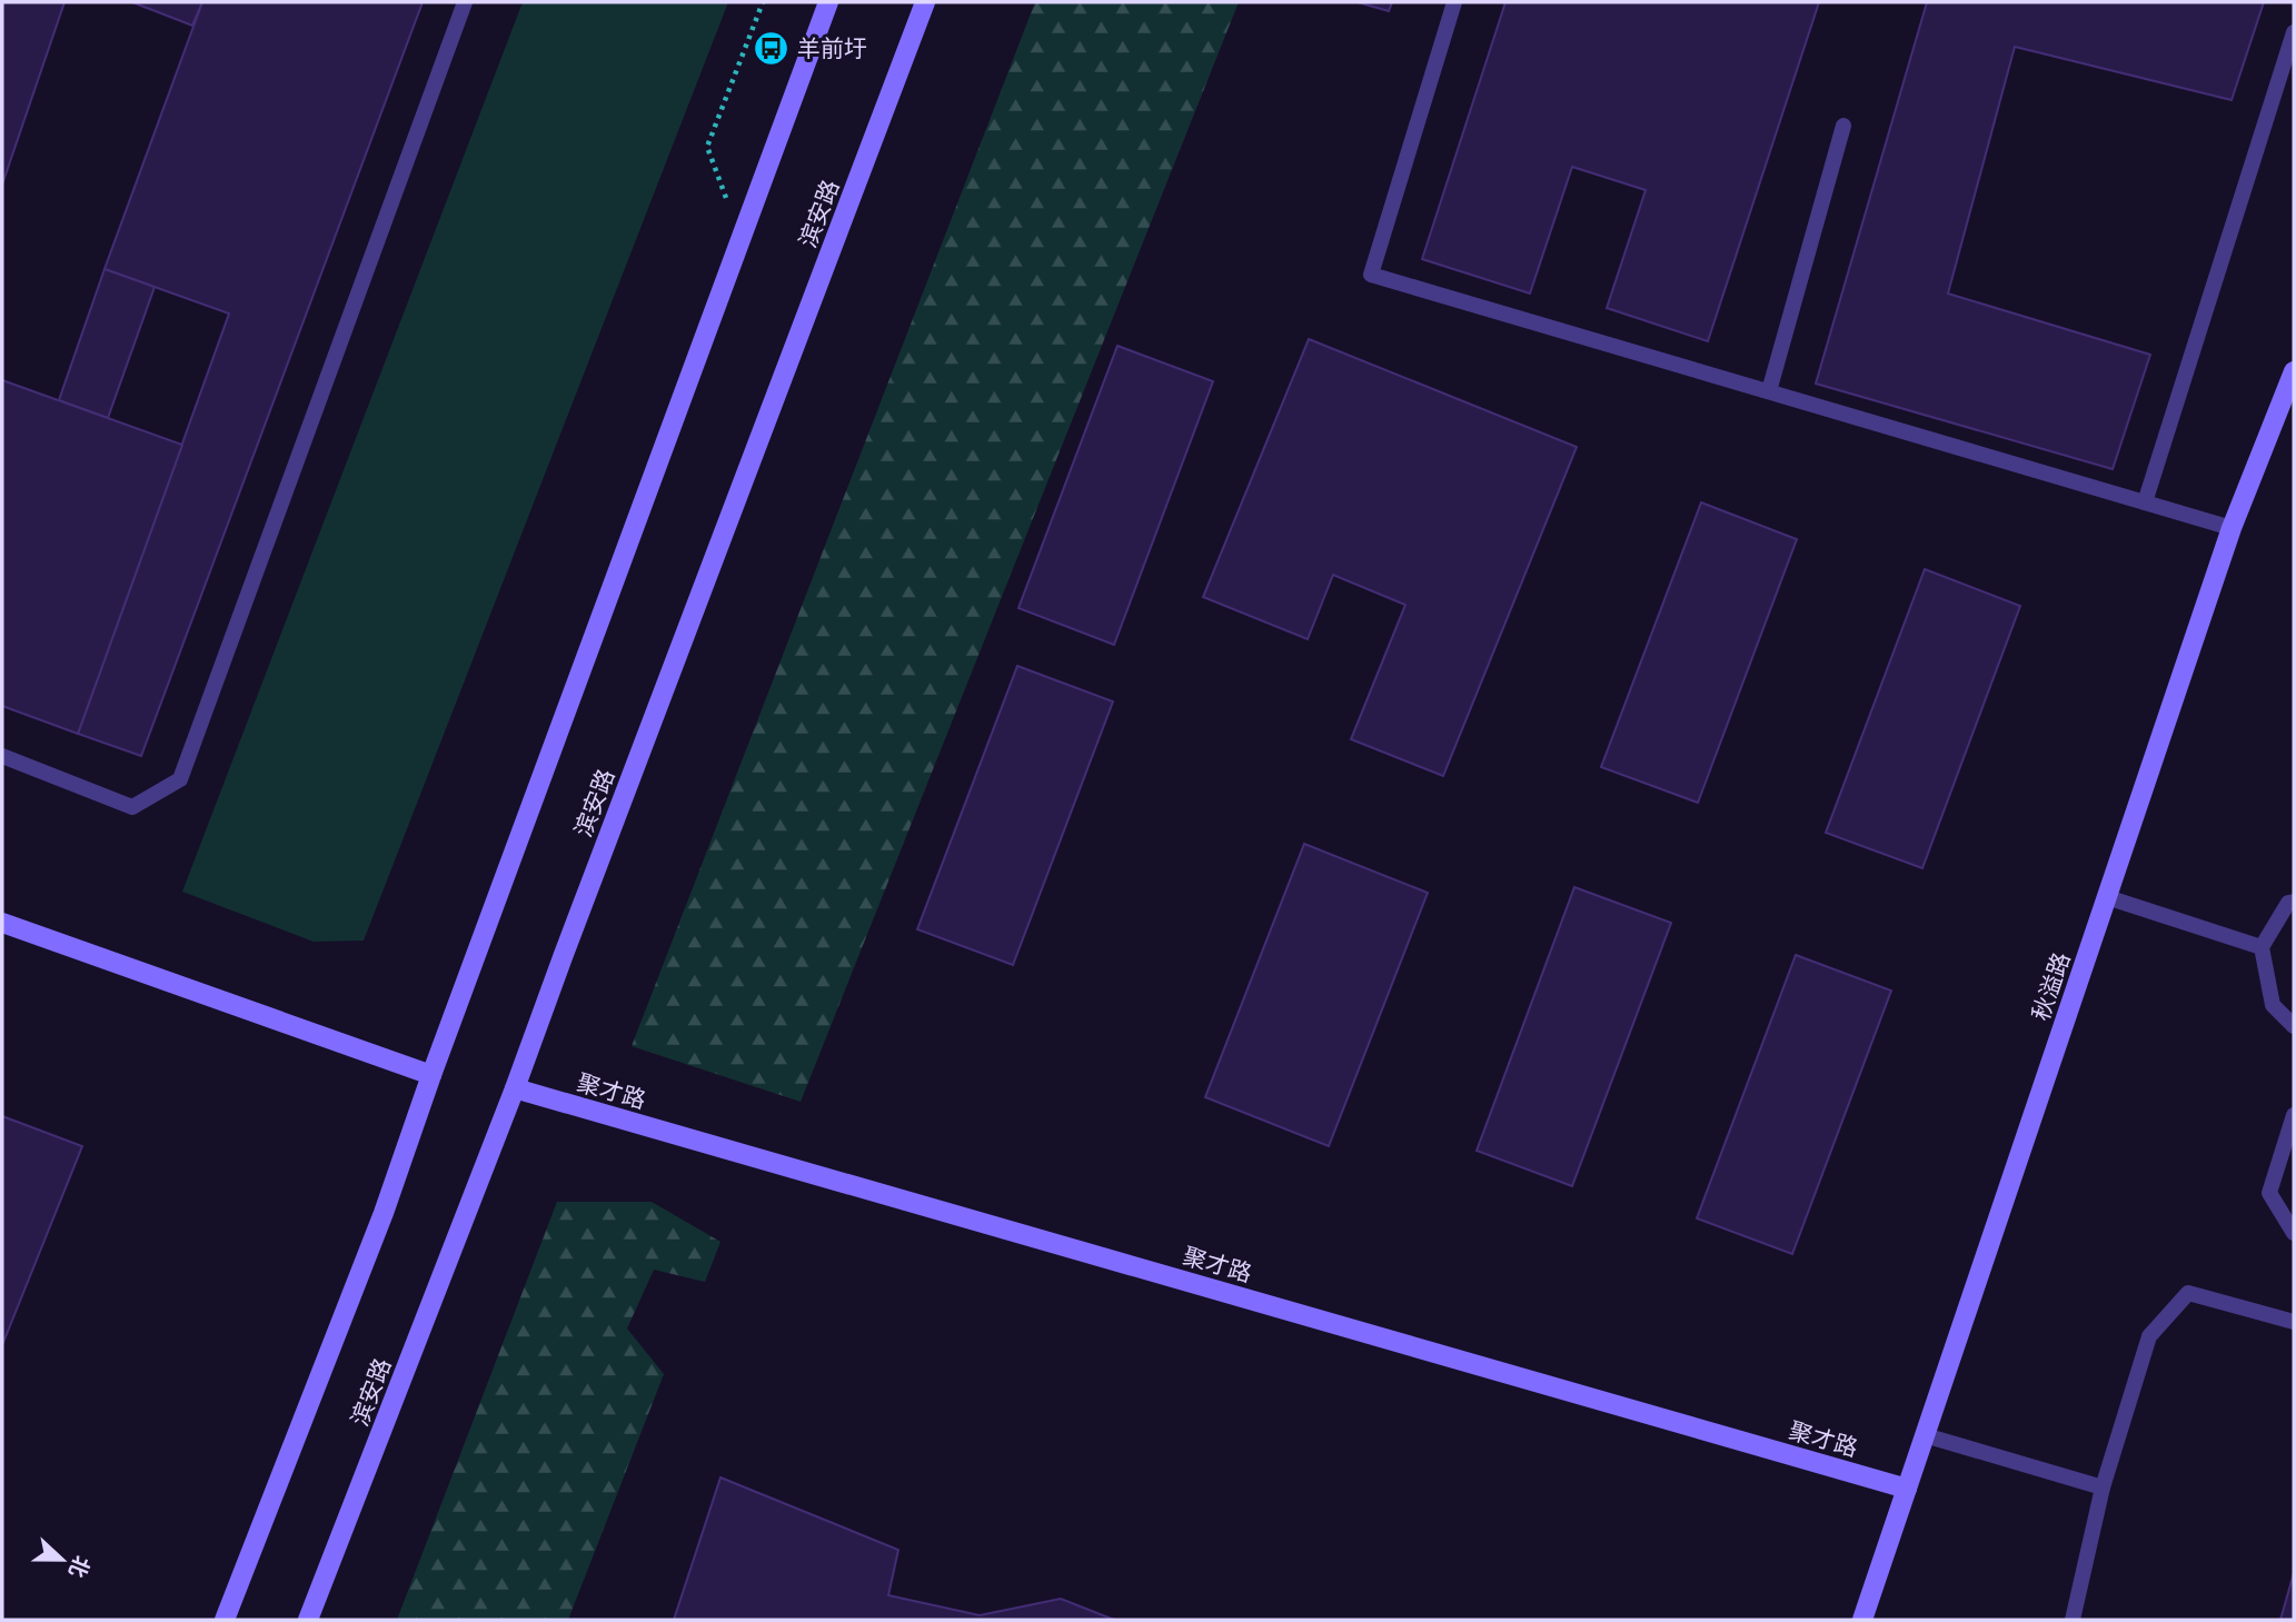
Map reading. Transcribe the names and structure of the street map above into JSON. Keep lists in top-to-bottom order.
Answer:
{
  "streets": {
    "main road": ["滨安路", "秋溢路", "聚才路"]
  },
  "crossings": [
    ["滨安路", "聚才路"],
    ["秋溢路", "聚才路"]
  ],
  "places": {
    "bus stop": ["羊前圩"]
  },
  "north": "right"
}
